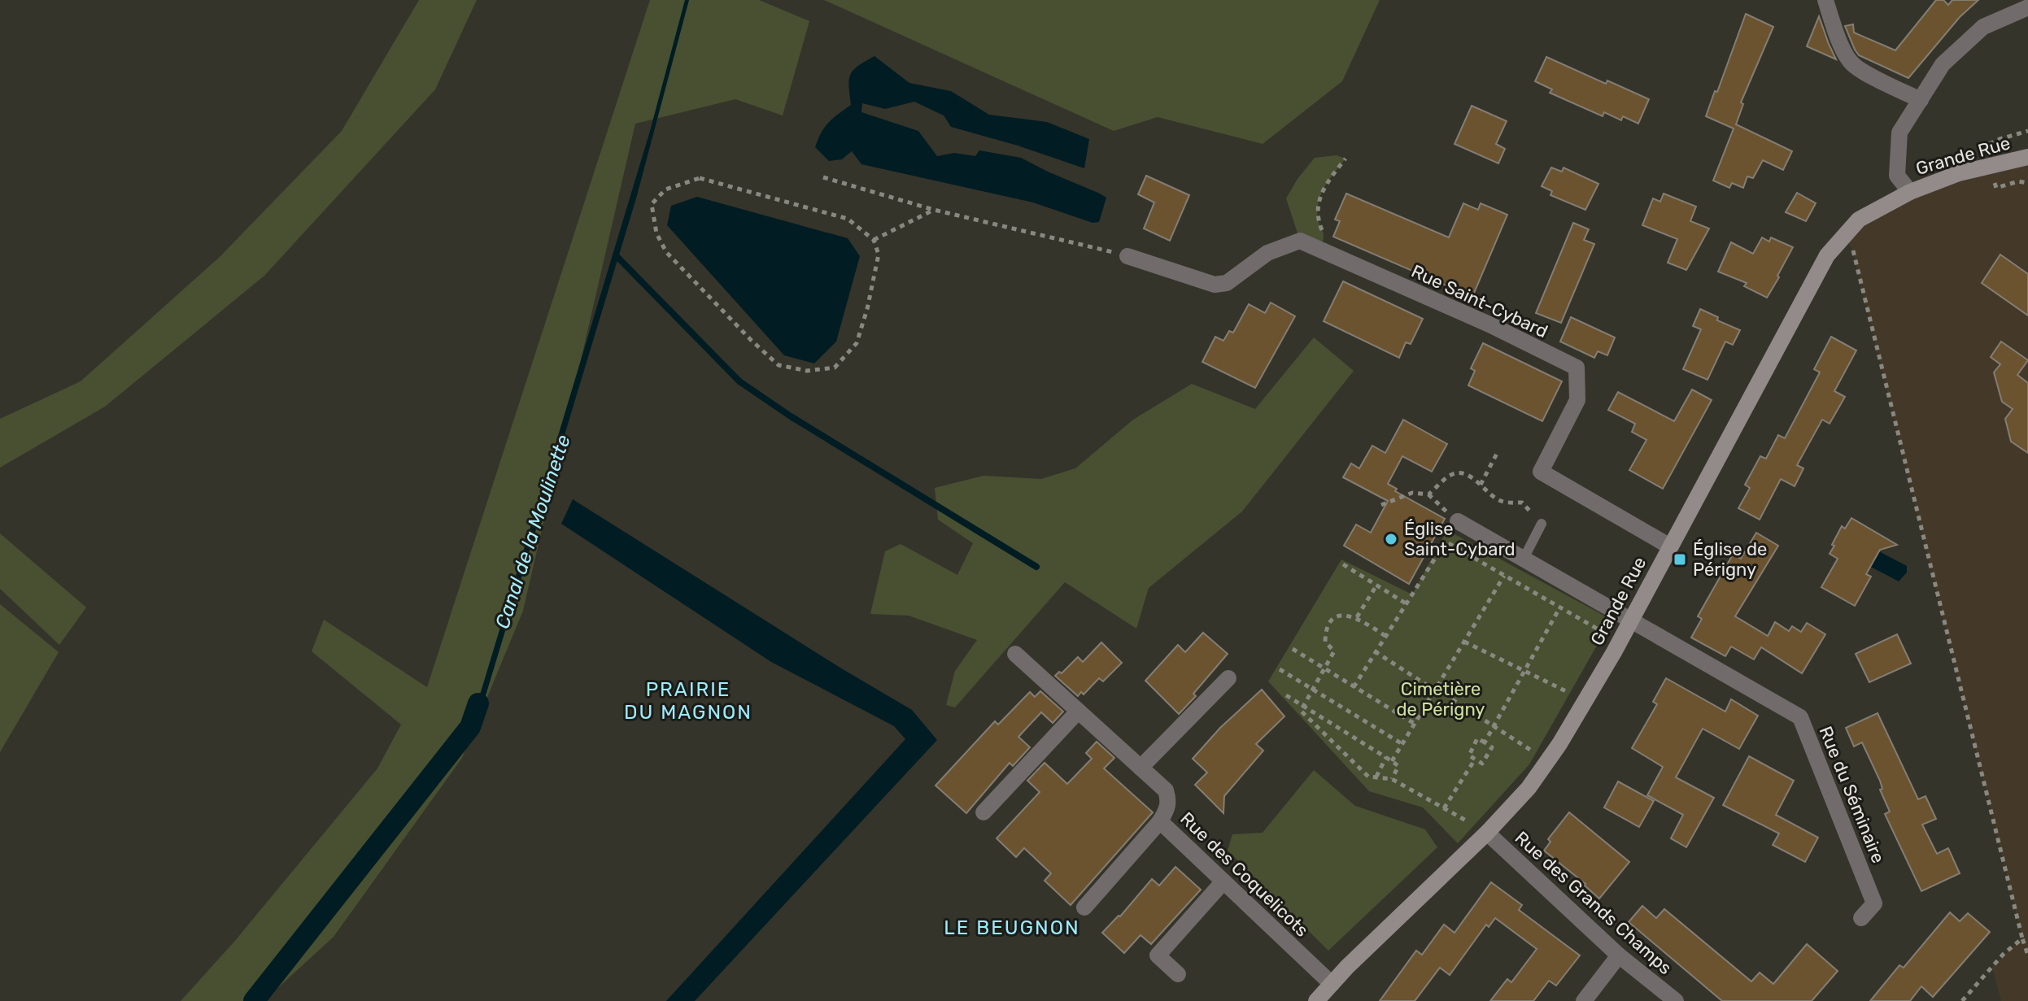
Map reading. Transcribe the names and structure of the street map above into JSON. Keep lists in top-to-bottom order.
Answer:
{
  "streets": {
    "street": [
      "Grande Rue",
      "Rue Saint-Cybard",
      "Rue du Séminaire",
      "Rue des Coquelicots",
      "Rue des Grands Champs"
    ]
  },
  "crossings": [
    ["Grande Rue", "Rue Saint-Cybard"],
    ["Grande Rue", "Rue du Séminaire"],
    ["Grande Rue", "Rue des Coquelicots"],
    ["Grande Rue", "Rue des Grands Champs"]
  ],
  "districts": ["PRAIRIE DU MAGNON", "LE BEUGNON"],
  "water": ["Canal de la Moulinette"],
  "parks": ["Cimetière de Périgny"],
  "places": {
    "other": ["Église Saint-Cybard"],
    "transit": ["Église de Périgny"]
  }
}
